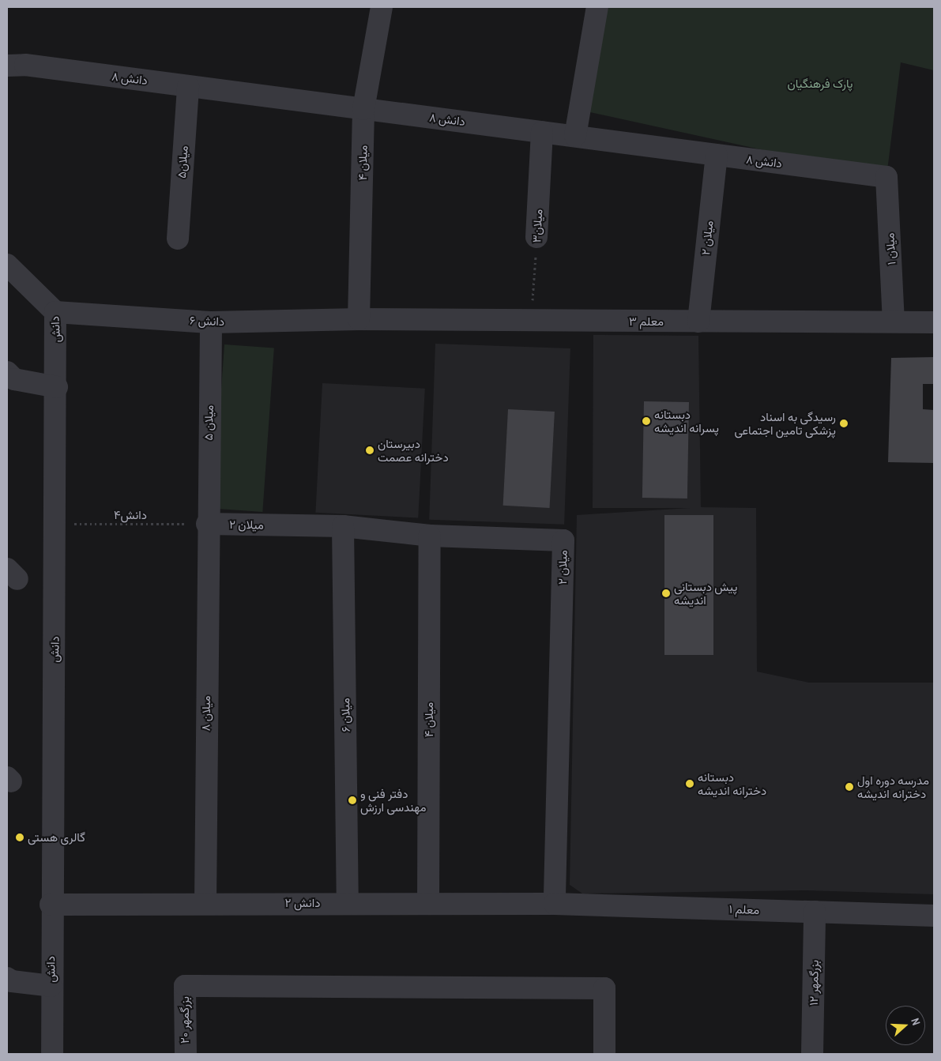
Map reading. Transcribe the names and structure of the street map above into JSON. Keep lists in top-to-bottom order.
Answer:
{
  "streets": {
    "street": [
      "دانش ۸",
      "میلان۵",
      "میلان ۴",
      "میلان۳",
      "میلان ۲",
      "میلان ۱",
      "دانش ۶",
      "معلم ۳",
      "دانش",
      "میلان ۵",
      "میلان ۸",
      "میلان ۶",
      "دانش ۲",
      "معلم ۱",
      "بزرگمهر ۱۲",
      "بزرگمهر ۲۰"
    ],
    "path": ["دانش۴"]
  },
  "crossings": [
    ["دانش ۸", "میلان۵"],
    ["دانش ۸", "میلان ۴"],
    ["دانش ۸", "میلان۳"],
    ["دانش ۸", "میلان ۲"],
    ["دانش ۸", "میلان ۱"],
    ["میلان ۴", "میلان ۲"],
    ["میلان ۴", "دانش ۶"],
    ["میلان ۴", "معلم ۳"],
    ["میلان ۴", "دانش ۲"],
    ["میلان۳", "معلم ۳"],
    ["میلان ۲", "معلم ۳"],
    ["میلان ۲", "میلان ۵"],
    ["میلان ۲", "دانش۴"],
    ["میلان ۲", "میلان ۸"],
    ["میلان ۲", "میلان ۶"],
    ["میلان ۲", "دانش ۲"],
    ["میلان ۲", "معلم ۱"],
    ["میلان ۱", "معلم ۳"],
    ["دانش ۶", "معلم ۳"],
    ["دانش ۶", "دانش"],
    ["دانش ۶", "میلان ۵"],
    ["دانش", "دانش۴"],
    ["دانش", "دانش ۲"],
    ["میلان ۵", "دانش۴"],
    ["میلان ۵", "میلان ۸"],
    ["دانش۴", "میلان ۸"],
    ["میلان ۸", "دانش ۲"],
    ["میلان ۶", "دانش ۲"],
    ["دانش ۲", "معلم ۱"],
    ["معلم ۱", "بزرگمهر ۱۲"]
  ],
  "parks": ["پارک فرهنگیان"],
  "places": [
    "دبستانه پسرانه اندیشه",
    "رسیدگی به اسناد پزشکی تامین اجتماعی",
    "دبیرستان دخترانه عصمت",
    "پیش دبستانی اندیشه",
    "دبستانه دخترانه اندیشه",
    "مدرسه دوره اول دخترانه اندیشه",
    "دفتر فنی و مهندسی ارزش",
    "گالری هستی"
  ],
  "north": "right"
}
